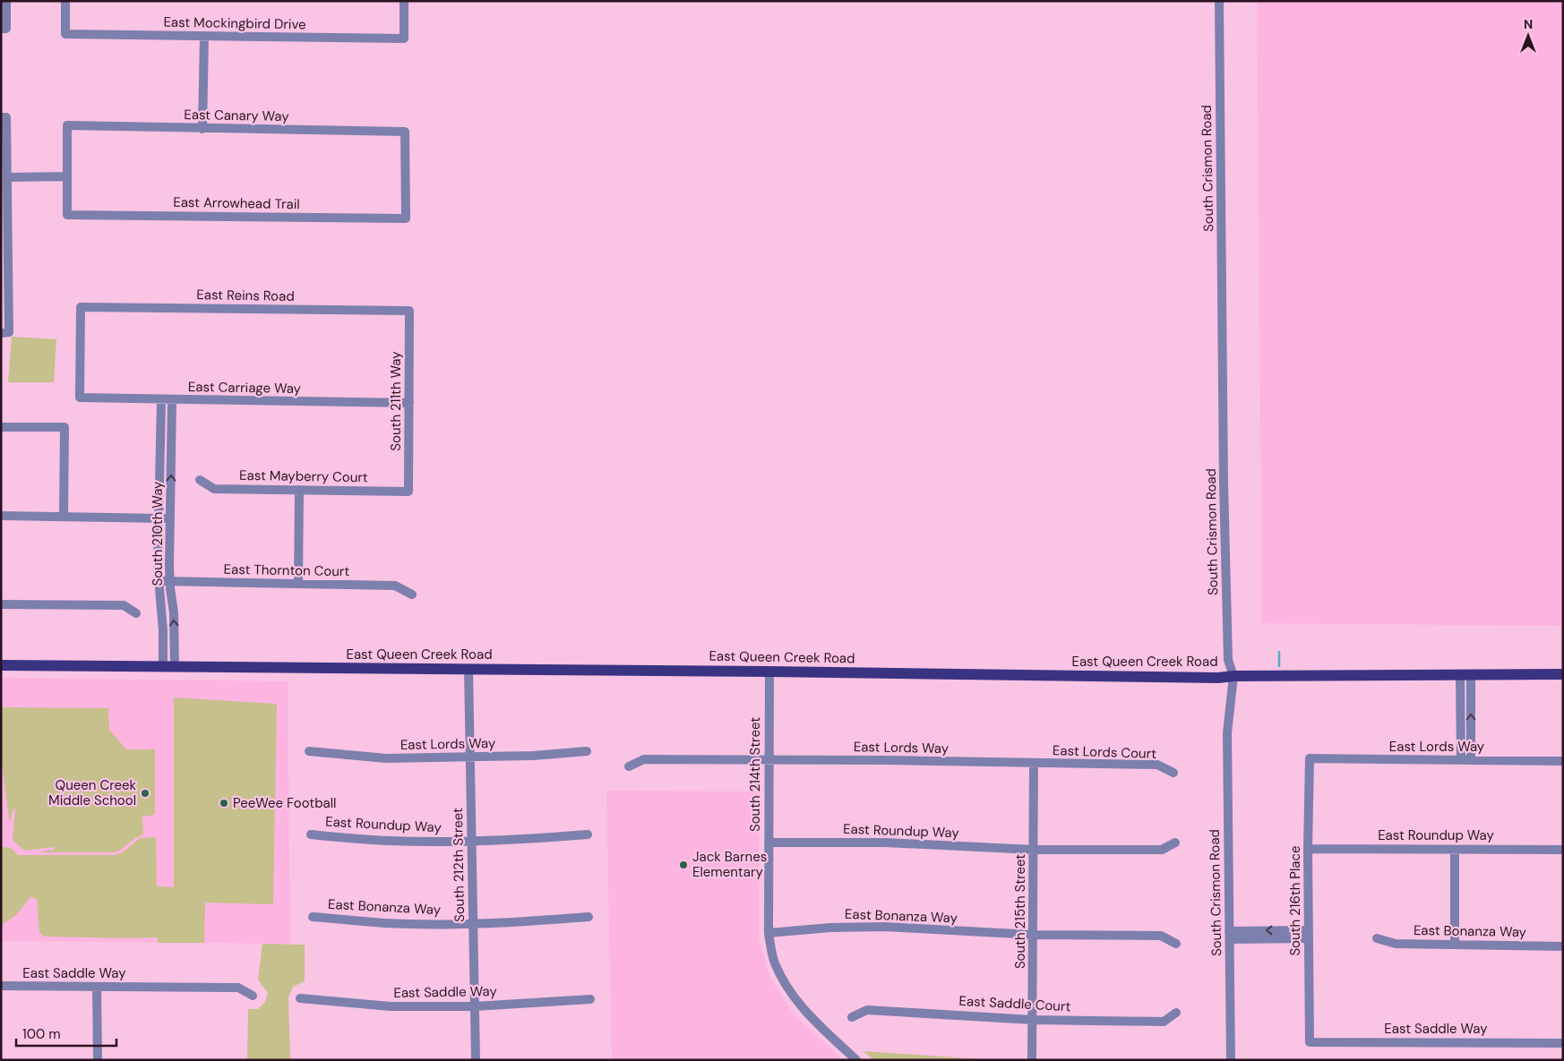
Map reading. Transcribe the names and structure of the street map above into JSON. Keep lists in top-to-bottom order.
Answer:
{
  "streets": {
    "main road": ["East Queen Creek Road"],
    "street": [
      "East Mockingbird Drive",
      "East Canary Way",
      "South Crismon Road",
      "East Arrowhead Trail",
      "East Reins Road",
      "East Carriage Way",
      "South 211th Way",
      "East Mayberry Court",
      "South 210th Way",
      "East Thornton Court",
      "East Lords Way",
      "East Lords Court",
      "South 214th Street",
      "East Roundup Way",
      "South 212th Street",
      "South 216th Place",
      "East Bonanza Way",
      "South 215th Street",
      "East Saddle Way",
      "East Saddle Court"
    ]
  },
  "crossings": [
    ["East Canary Way", "East Arrowhead Trail"],
    ["South Crismon Road", "East Queen Creek Road"],
    ["East Reins Road", "East Carriage Way"],
    ["East Reins Road", "South 211th Way"],
    ["East Carriage Way", "South 211th Way"],
    ["East Carriage Way", "South 210th Way"],
    ["South 211th Way", "East Mayberry Court"],
    ["South 210th Way", "East Thornton Court"],
    ["South 210th Way", "East Queen Creek Road"],
    ["East Queen Creek Road", "South 214th Street"],
    ["East Queen Creek Road", "South 212th Street"],
    ["East Lords Way", "East Lords Court"],
    ["East Lords Way", "South 214th Street"],
    ["East Lords Way", "South 212th Street"],
    ["East Lords Way", "South 216th Place"],
    ["East Lords Way", "South 215th Street"],
    ["East Lords Court", "South 215th Street"],
    ["South 214th Street", "East Roundup Way"],
    ["South 214th Street", "East Bonanza Way"],
    ["East Roundup Way", "South 212th Street"],
    ["East Roundup Way", "South 216th Place"],
    ["East Roundup Way", "South 215th Street"],
    ["South 212th Street", "East Bonanza Way"],
    ["South 212th Street", "East Saddle Way"],
    ["South 216th Place", "East Saddle Way"],
    ["East Bonanza Way", "South 215th Street"],
    ["South 215th Street", "East Saddle Court"]
  ],
  "places": ["Queen Creek Middle School", "PeeWee Football", "Jack Barnes Elementary"],
  "scale_bar": "100 m",
  "north": "top"
}
